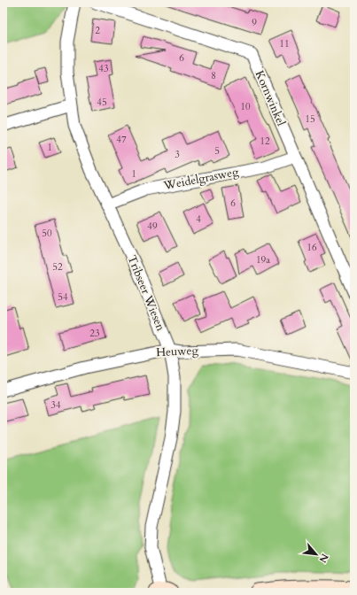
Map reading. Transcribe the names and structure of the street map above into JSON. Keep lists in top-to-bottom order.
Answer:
{
  "streets": {
    "street": [
      "Kornwinkel",
      "Weidelgrasweg",
      "Tribseer Wiesen",
      "Heuweg"
    ]
  },
  "crossings": [
    ["Kornwinkel", "Weidelgrasweg"],
    ["Weidelgrasweg", "Tribseer Wiesen"],
    ["Tribseer Wiesen", "Heuweg"]
  ],
  "house_numbers": [
    "9",
    "2",
    "11",
    "6",
    "43",
    "8",
    "45",
    "10",
    "15",
    "47",
    "12",
    "1",
    "5",
    "3",
    "1",
    "6",
    "4",
    "49",
    "50",
    "16",
    "19a",
    "52",
    "54",
    "23",
    "34"
  ],
  "north": "bottom right"
}
